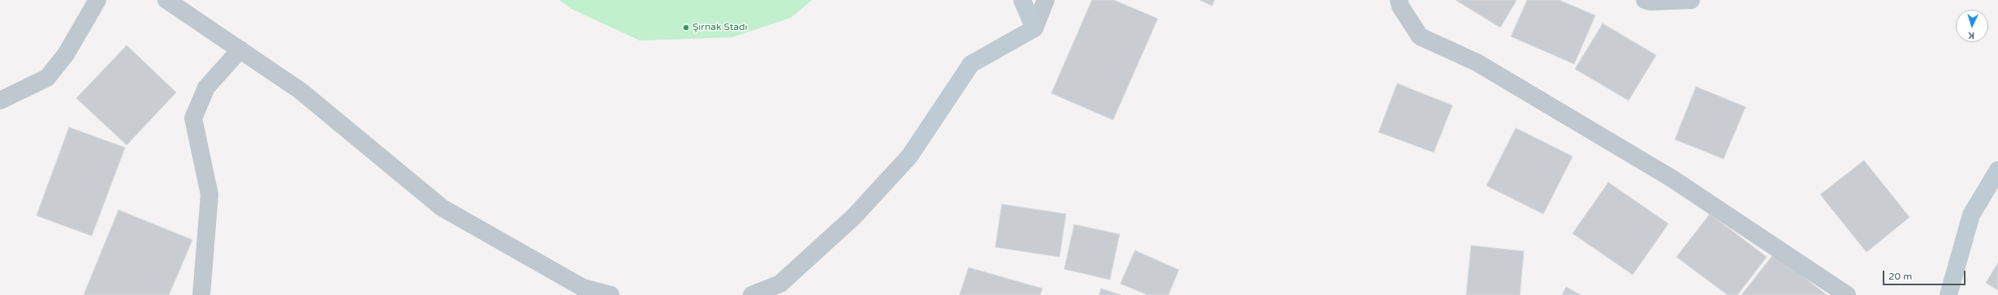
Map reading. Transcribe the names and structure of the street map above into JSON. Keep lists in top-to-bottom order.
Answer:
{
  "places": ["Şırnak Stadı"],
  "scale_bar": "20 m",
  "north": "bottom"
}
